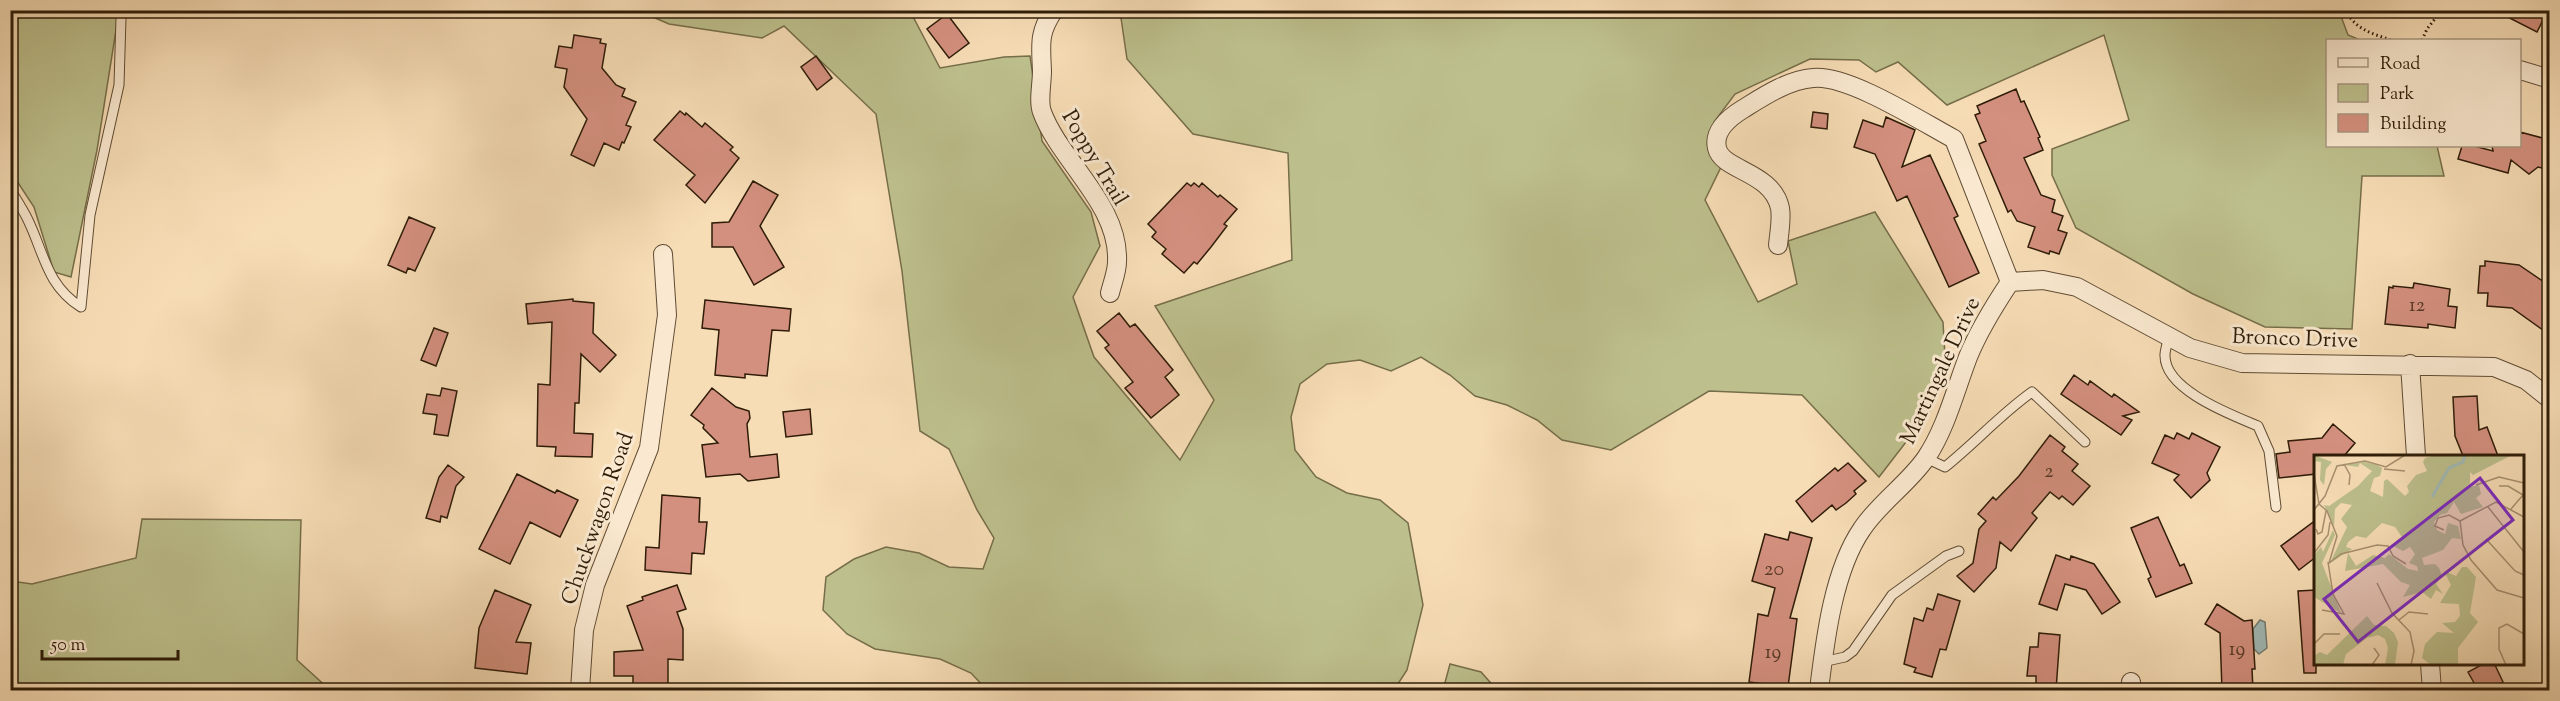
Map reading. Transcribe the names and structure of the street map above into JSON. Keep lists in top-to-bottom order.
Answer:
{
  "streets": {
    "street": [
      "Poppy Trail",
      "Bronco Drive",
      "Martingale Drive",
      "Chuckwagon Road"
    ]
  },
  "crossings": [
    ["Bronco Drive", "Martingale Drive"]
  ],
  "house_numbers": [
    "12",
    "2",
    "20",
    "19",
    "19"
  ],
  "legend": ["Road", "Park", "Building"],
  "scale_bar": "50 m"
}
